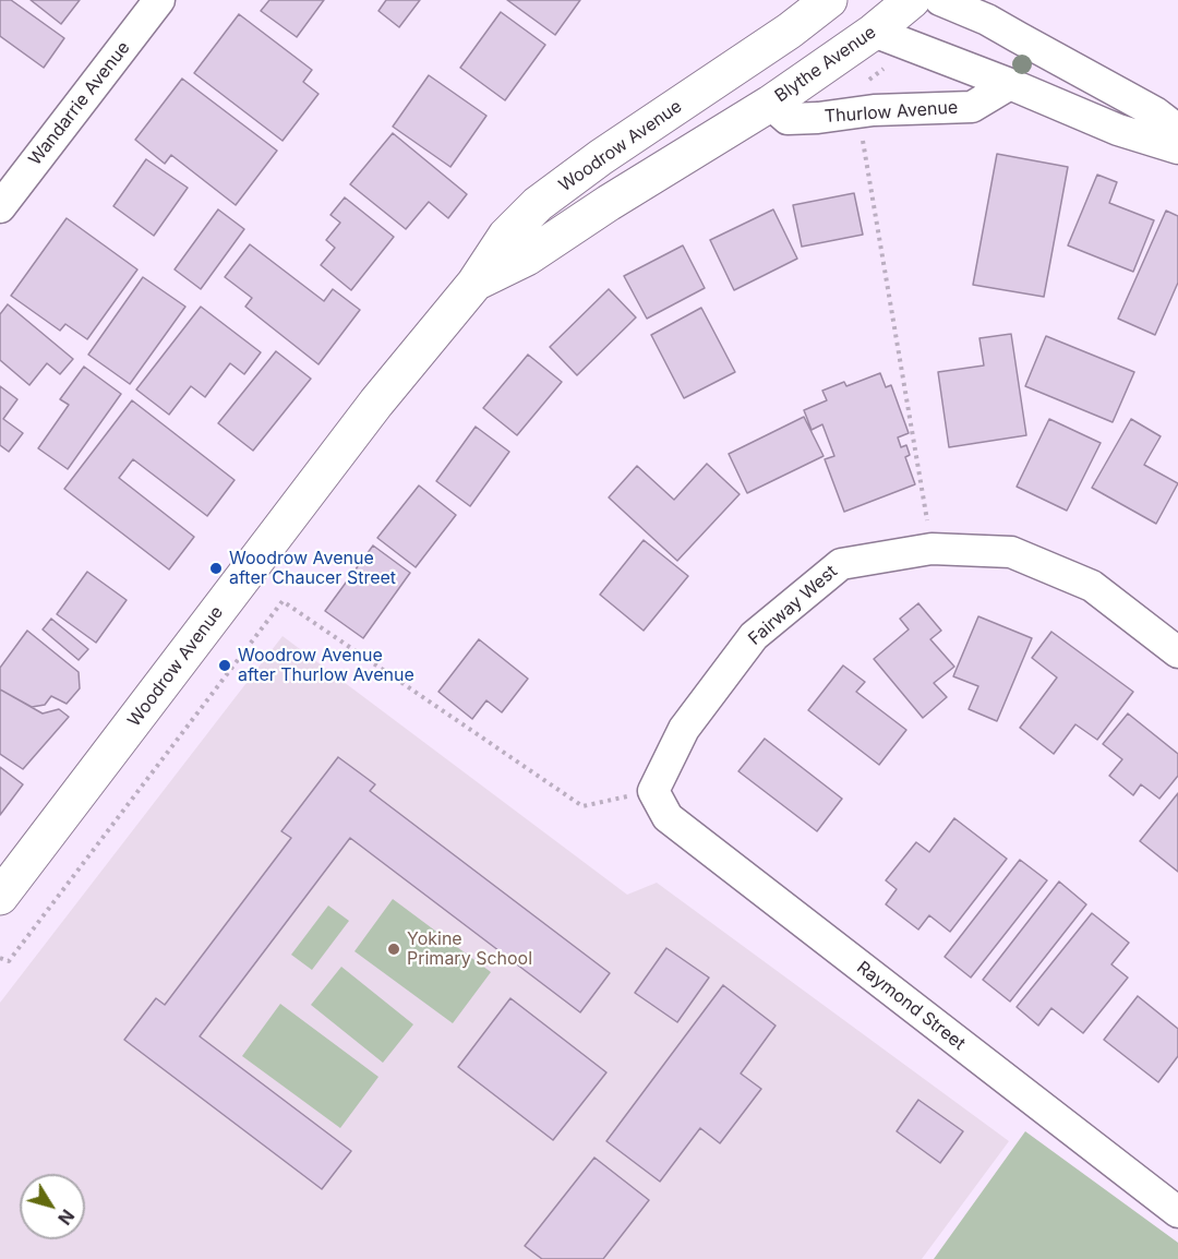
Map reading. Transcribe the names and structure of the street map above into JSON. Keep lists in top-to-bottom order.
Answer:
{
  "streets": {
    "main road": ["Blythe Avenue", "Woodrow Avenue"],
    "street": [
      "Wandarrie Avenue",
      "Thurlow Avenue",
      "Fairway West",
      "Raymond Street"
    ]
  },
  "crossings": [
    ["Blythe Avenue", "Thurlow Avenue"],
    ["Blythe Avenue", "Woodrow Avenue"],
    ["Thurlow Avenue", "Woodrow Avenue"],
    ["Fairway West", "Raymond Street"]
  ],
  "places": ["Woodrow Avenue after Chaucer Street", "Woodrow Avenue after Thurlow Avenue", "Yokine Primary School"],
  "north": "bottom right"
}
